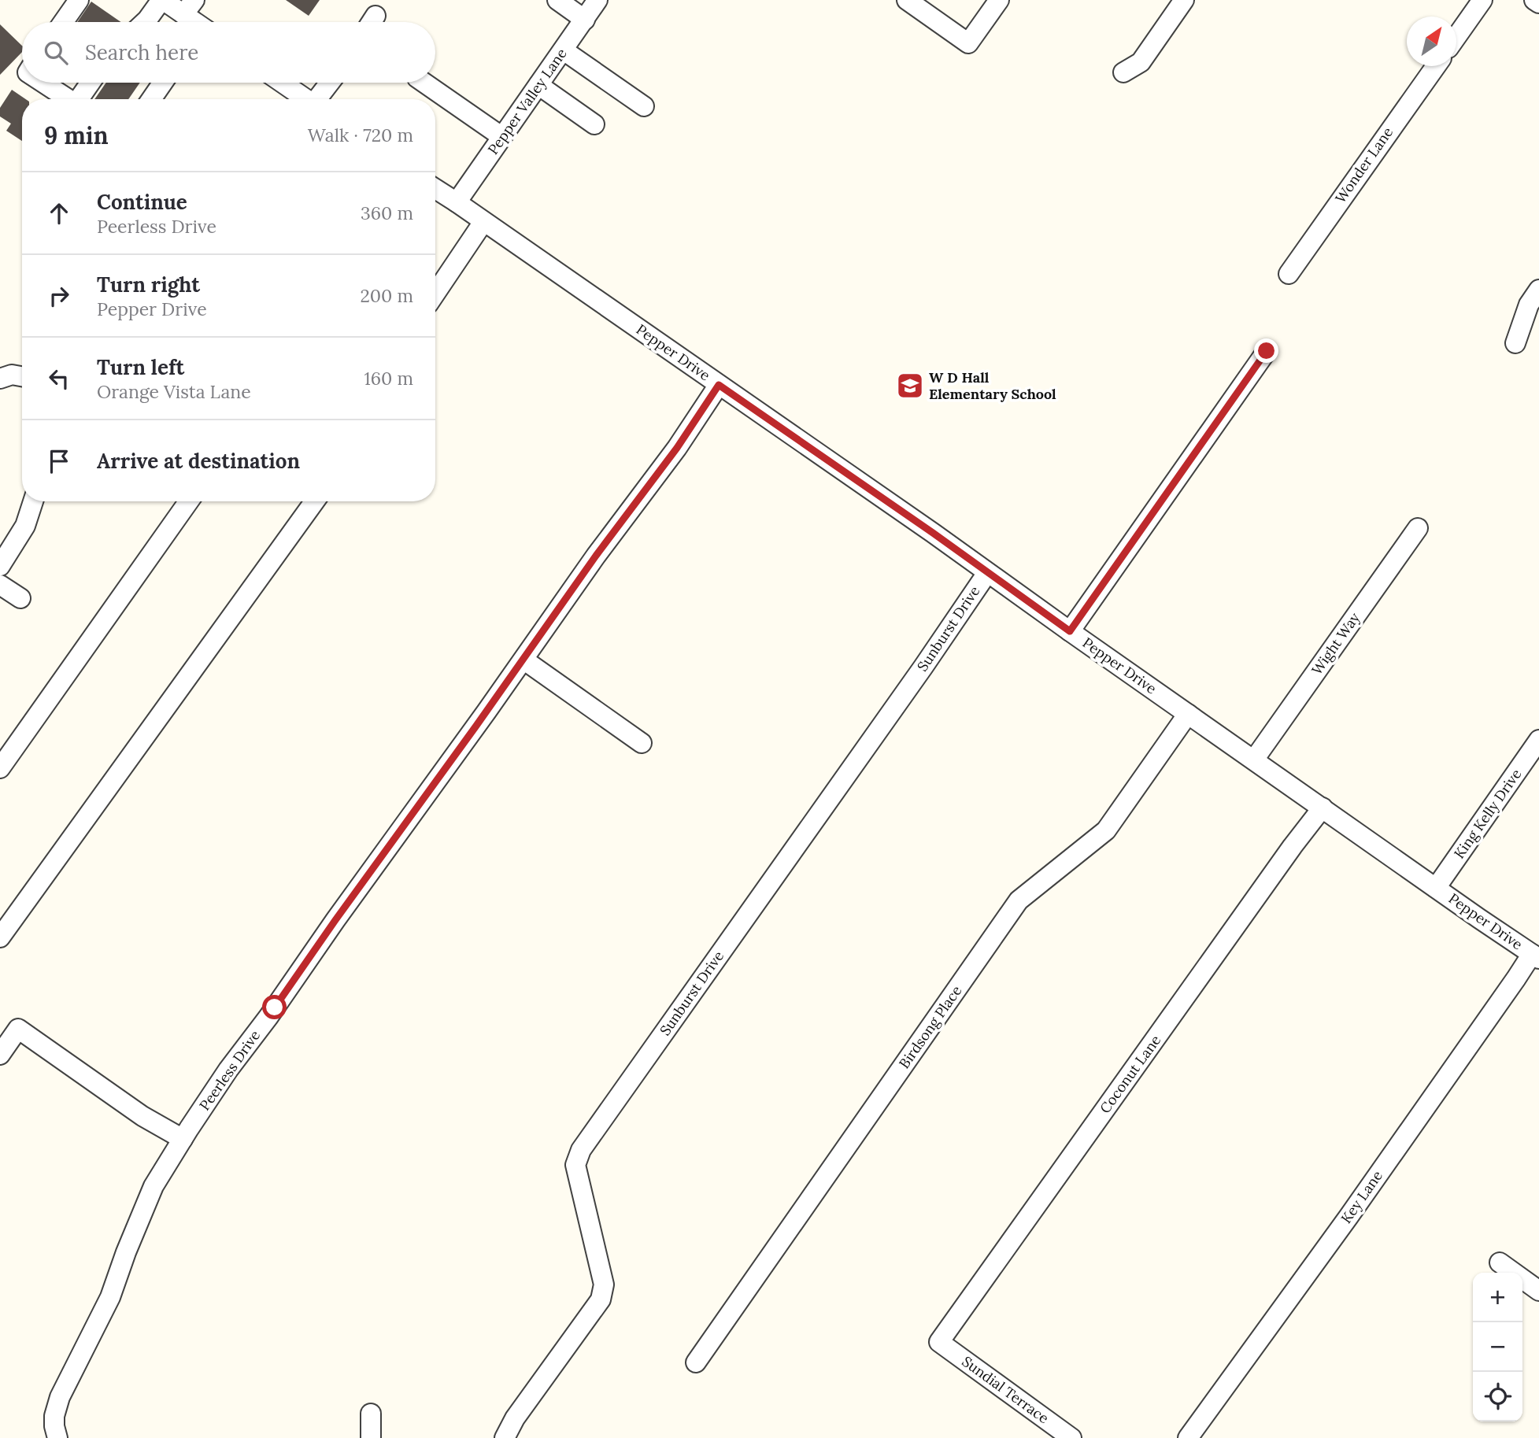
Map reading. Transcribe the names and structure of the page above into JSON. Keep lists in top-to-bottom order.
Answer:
{
  "streets": {
    "street": [
      "Pepper Valley Lane",
      "Wonder Lane",
      "Pepper Drive",
      "Sunburst Drive",
      "Wight Way",
      "King Kelly Drive",
      "Birdsong Place",
      "Peerless Drive",
      "Coconut Lane",
      "Key Lane",
      "Sundial Terrace"
    ]
  },
  "crossings": [
    ["Pepper Valley Lane", "Pepper Drive"],
    ["Pepper Drive", "Sunburst Drive"],
    ["Pepper Drive", "Wight Way"],
    ["Pepper Drive", "King Kelly Drive"],
    ["Pepper Drive", "Birdsong Place"],
    ["Pepper Drive", "Peerless Drive"],
    ["Pepper Drive", "Coconut Lane"],
    ["Pepper Drive", "Key Lane"],
    ["Coconut Lane", "Sundial Terrace"]
  ],
  "places": {
    "school or university": ["W D Hall Elementary School"]
  },
  "north": "top right",
  "page": {
    "search": "Search here",
    "heading": ["9 min", "Walk · 720 m"],
    "list": [
      ["Continue", "Peerless Drive", "360 m"],
      ["Turn right", "Pepper Drive", "200 m"],
      ["Turn left", "Orange Vista Lane", "160 m"],
      "Arrive at destination"
    ],
    "map_buttons": ["+", "−"]
  }
}
